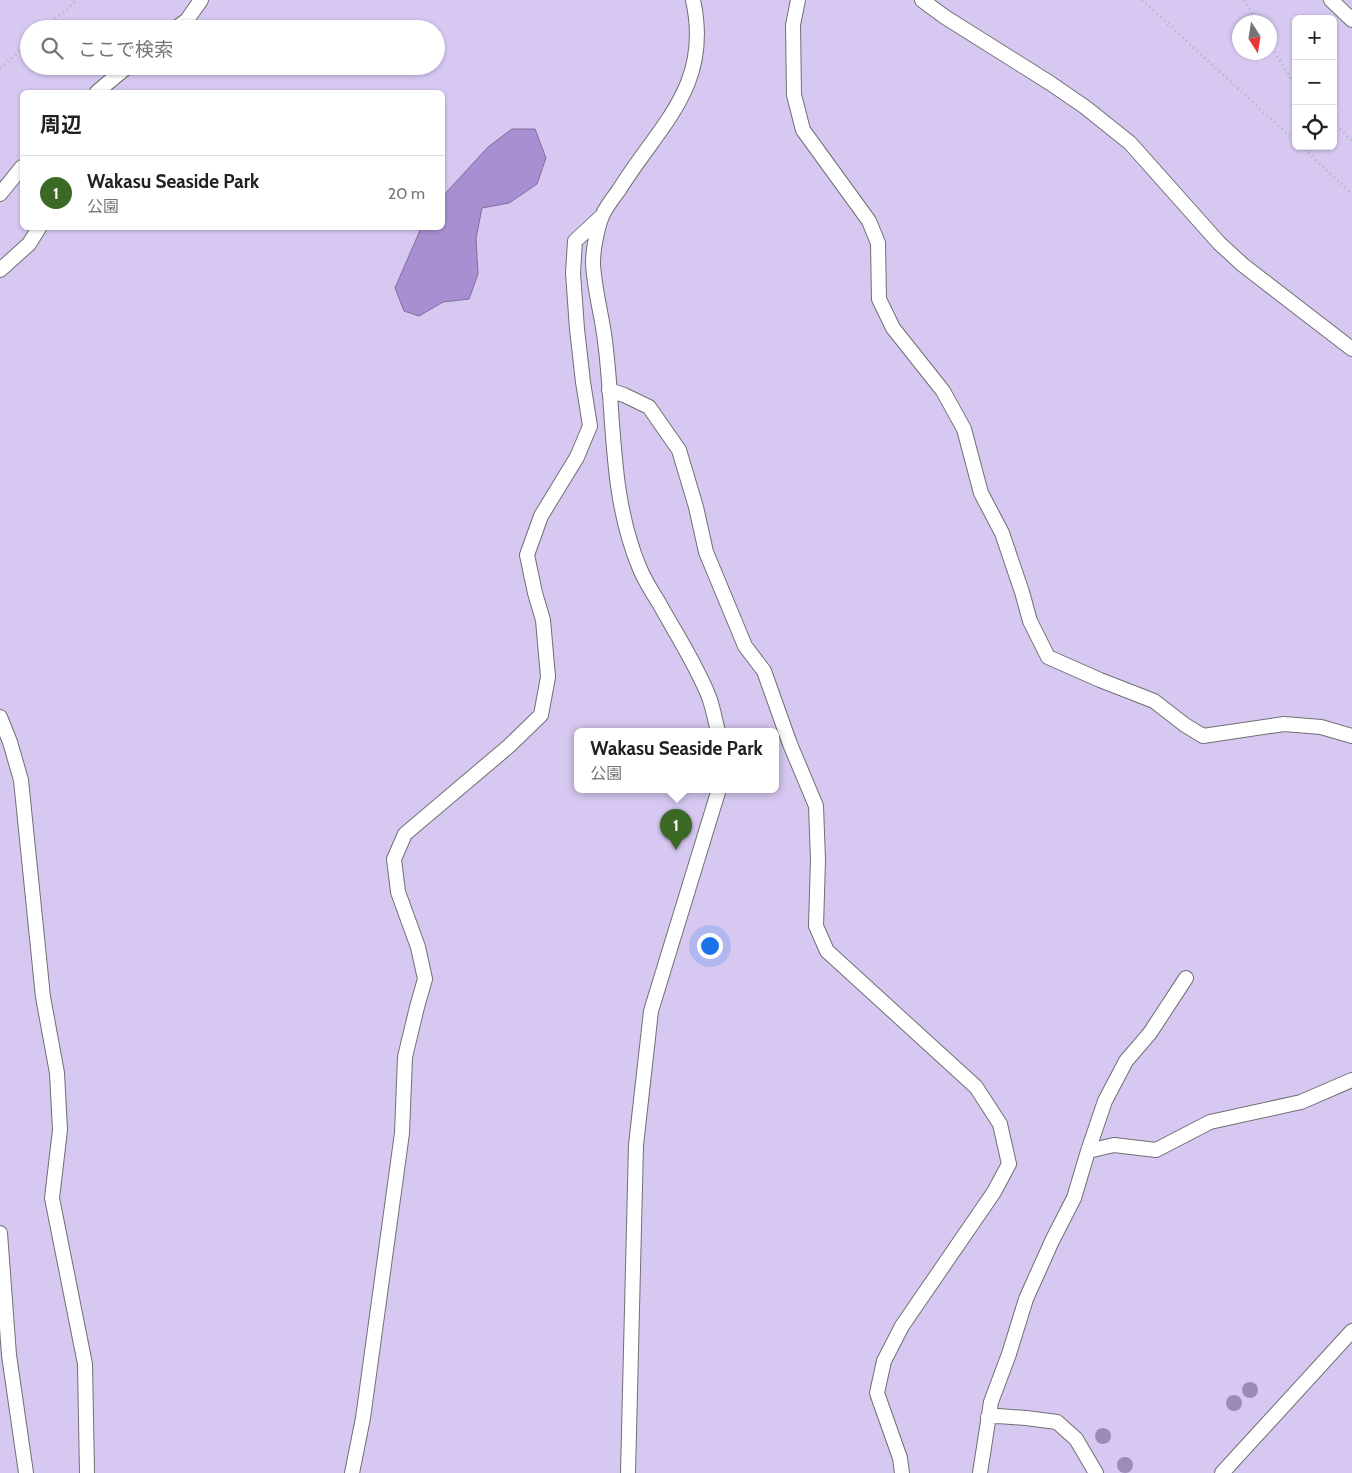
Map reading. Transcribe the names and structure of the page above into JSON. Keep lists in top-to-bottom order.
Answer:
{
  "north": "bottom",
  "page": {
    "map_buttons": ["+", "−"],
    "search": "ここで検索",
    "heading": "周辺",
    "list": [
      {
        "mark": "1",
        "name": "Wakasu Seaside Park",
        "note": "公園",
        "value": "20 m"
      }
    ],
    "popup": ["Wakasu Seaside Park", "公園"],
    "pins": "1"
  }
}
